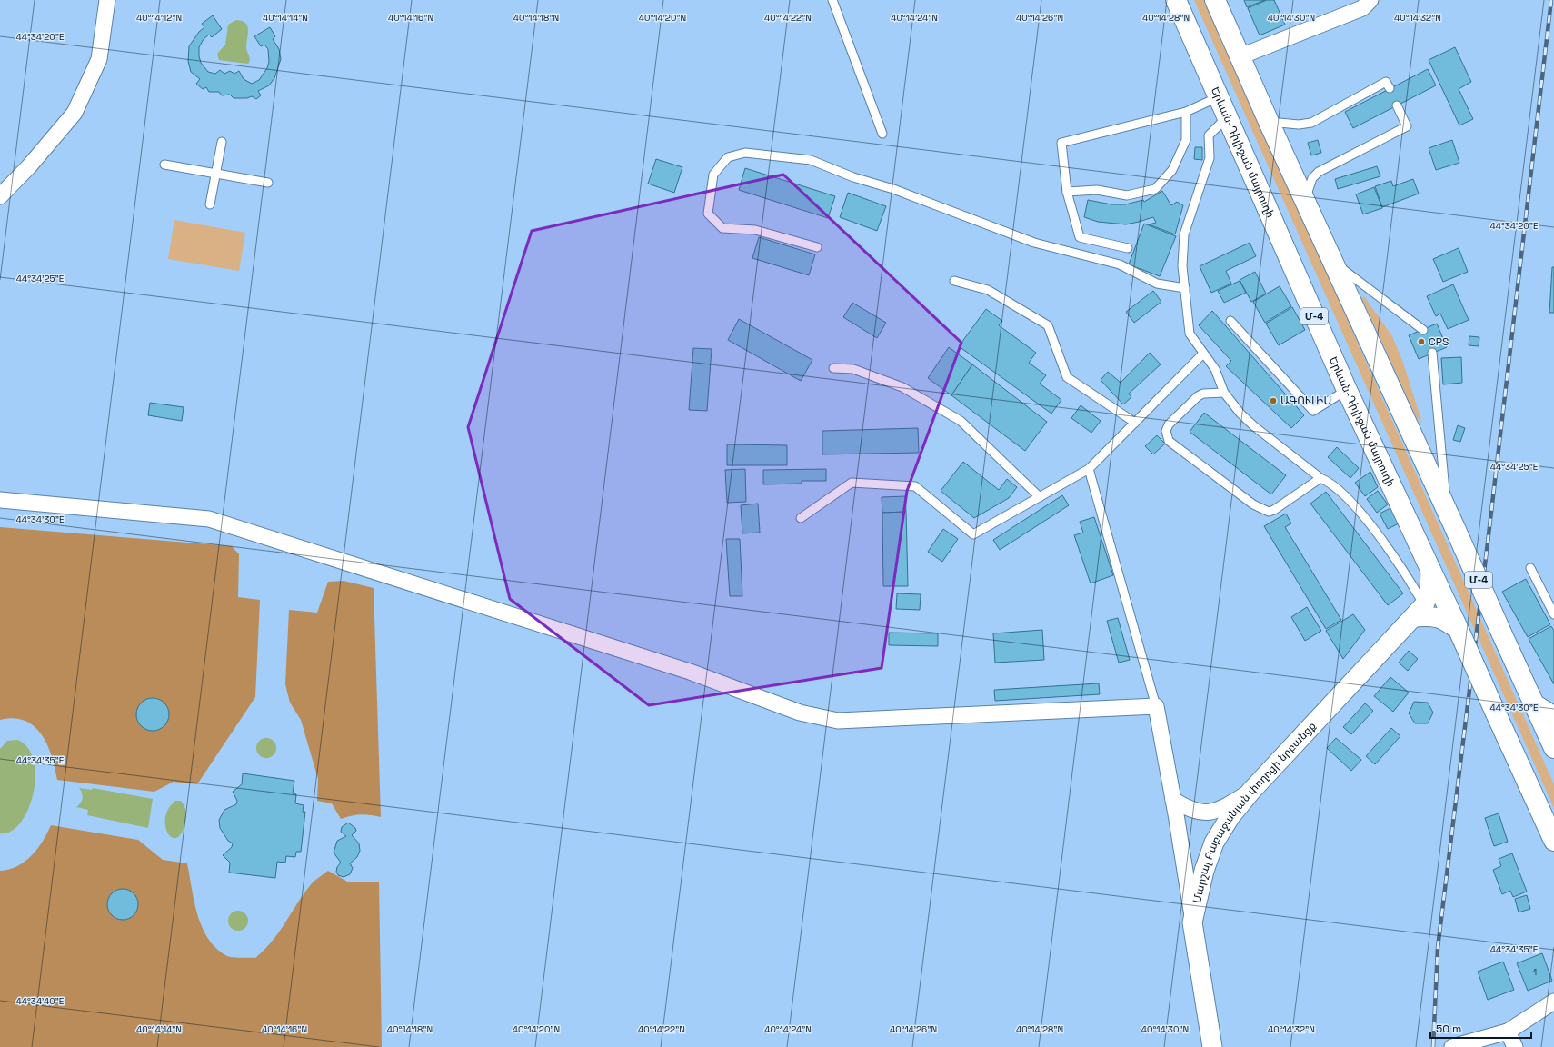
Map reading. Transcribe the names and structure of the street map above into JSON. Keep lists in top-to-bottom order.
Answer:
{
  "streets": {
    "highway": ["Երևան-Դիլիջան մայրուղի", "Մ-4"],
    "street": ["Մարշալ Բաբաջանյան փողոցի նրբանցք"]
  },
  "places": ["CPS", "ԱԳՈՒԼԻՍ"],
  "house_numbers": ["1"],
  "scale_bar": "50 m",
  "coordinates": [
    "40°14'12\"N",
    "40°14'14\"N",
    "40°14'16\"N",
    "40°14'18\"N",
    "40°14'20\"N",
    "40°14'22\"N",
    "40°14'24\"N",
    "40°14'26\"N",
    "40°14'28\"N",
    "40°14'30\"N",
    "40°14'32\"N",
    "44°34'20\"E",
    "44°34'25\"E",
    "44°34'30\"E",
    "44°34'35\"E",
    "44°34'40\"E"
  ]
}
